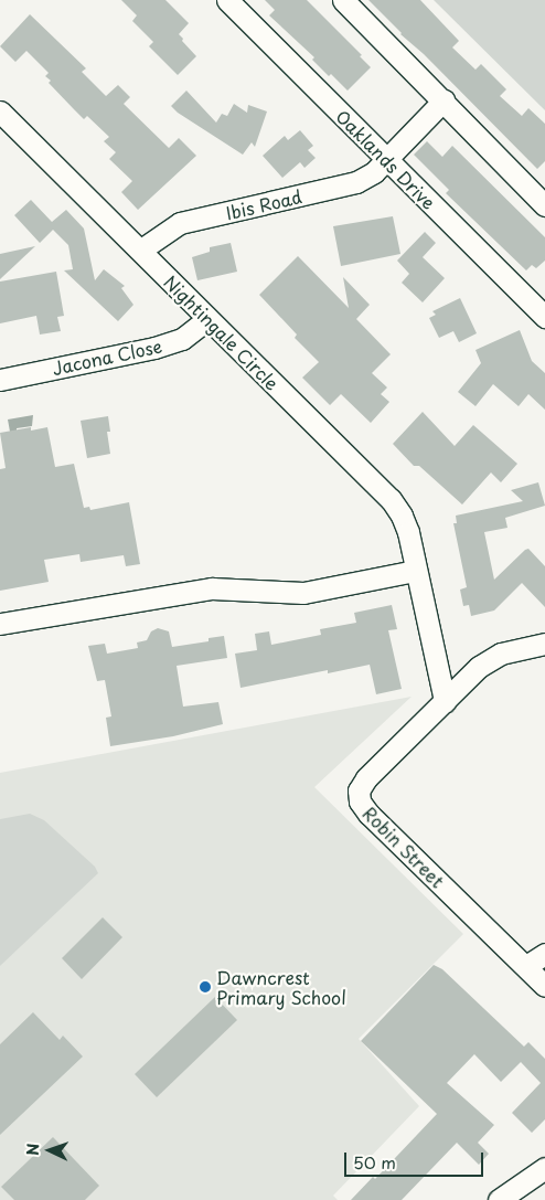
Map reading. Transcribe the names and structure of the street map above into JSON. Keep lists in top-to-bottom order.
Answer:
{
  "streets": {
    "street": [
      "Oaklands Drive",
      "Ibis Road",
      "Nightingale Circle",
      "Jacona Close",
      "Robin Street"
    ]
  },
  "crossings": [
    ["Oaklands Drive", "Ibis Road"],
    ["Ibis Road", "Nightingale Circle"],
    ["Nightingale Circle", "Jacona Close"],
    ["Nightingale Circle", "Robin Street"]
  ],
  "places": ["Dawncrest Primary School"],
  "scale_bar": "50 m",
  "north": "left"
}
